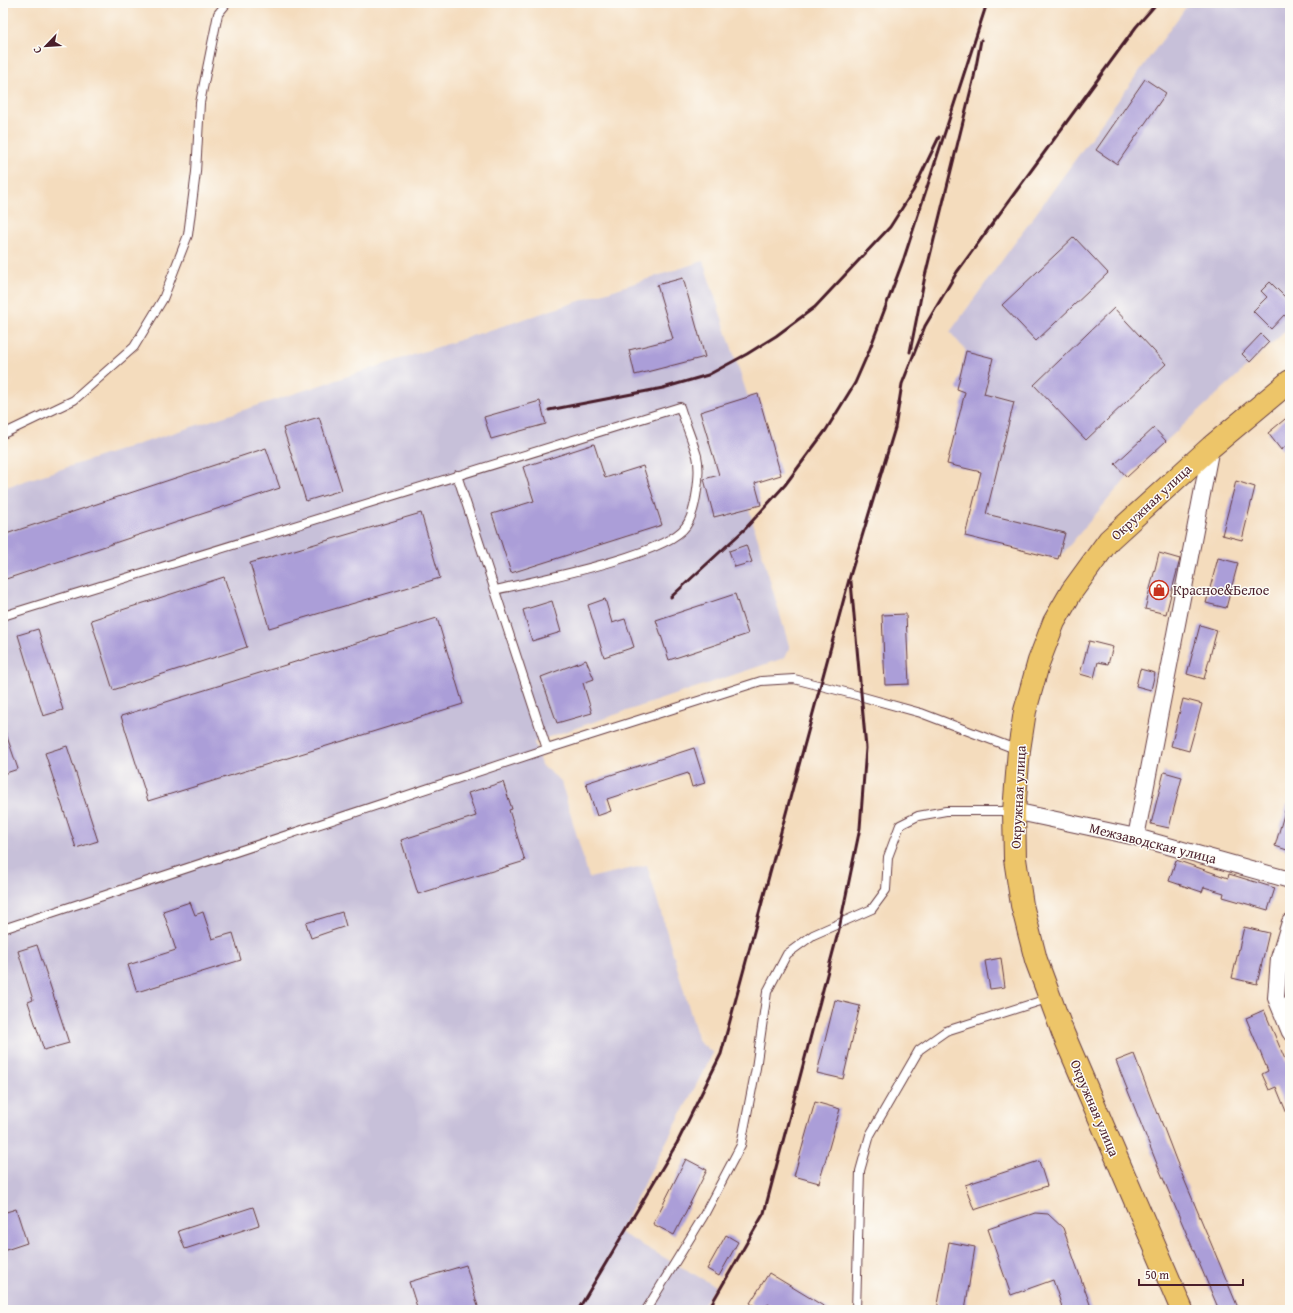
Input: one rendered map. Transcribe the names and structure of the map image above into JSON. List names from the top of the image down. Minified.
{"streets":{"highway":["Окружная улица"],"street":["Межзаводская улица"]},"crossings":[["Окружная улица","Межзаводская улица"]],"places":{"shop":["Красное&Белое"]},"scale_bar":"50 m","north":"bottom left"}
